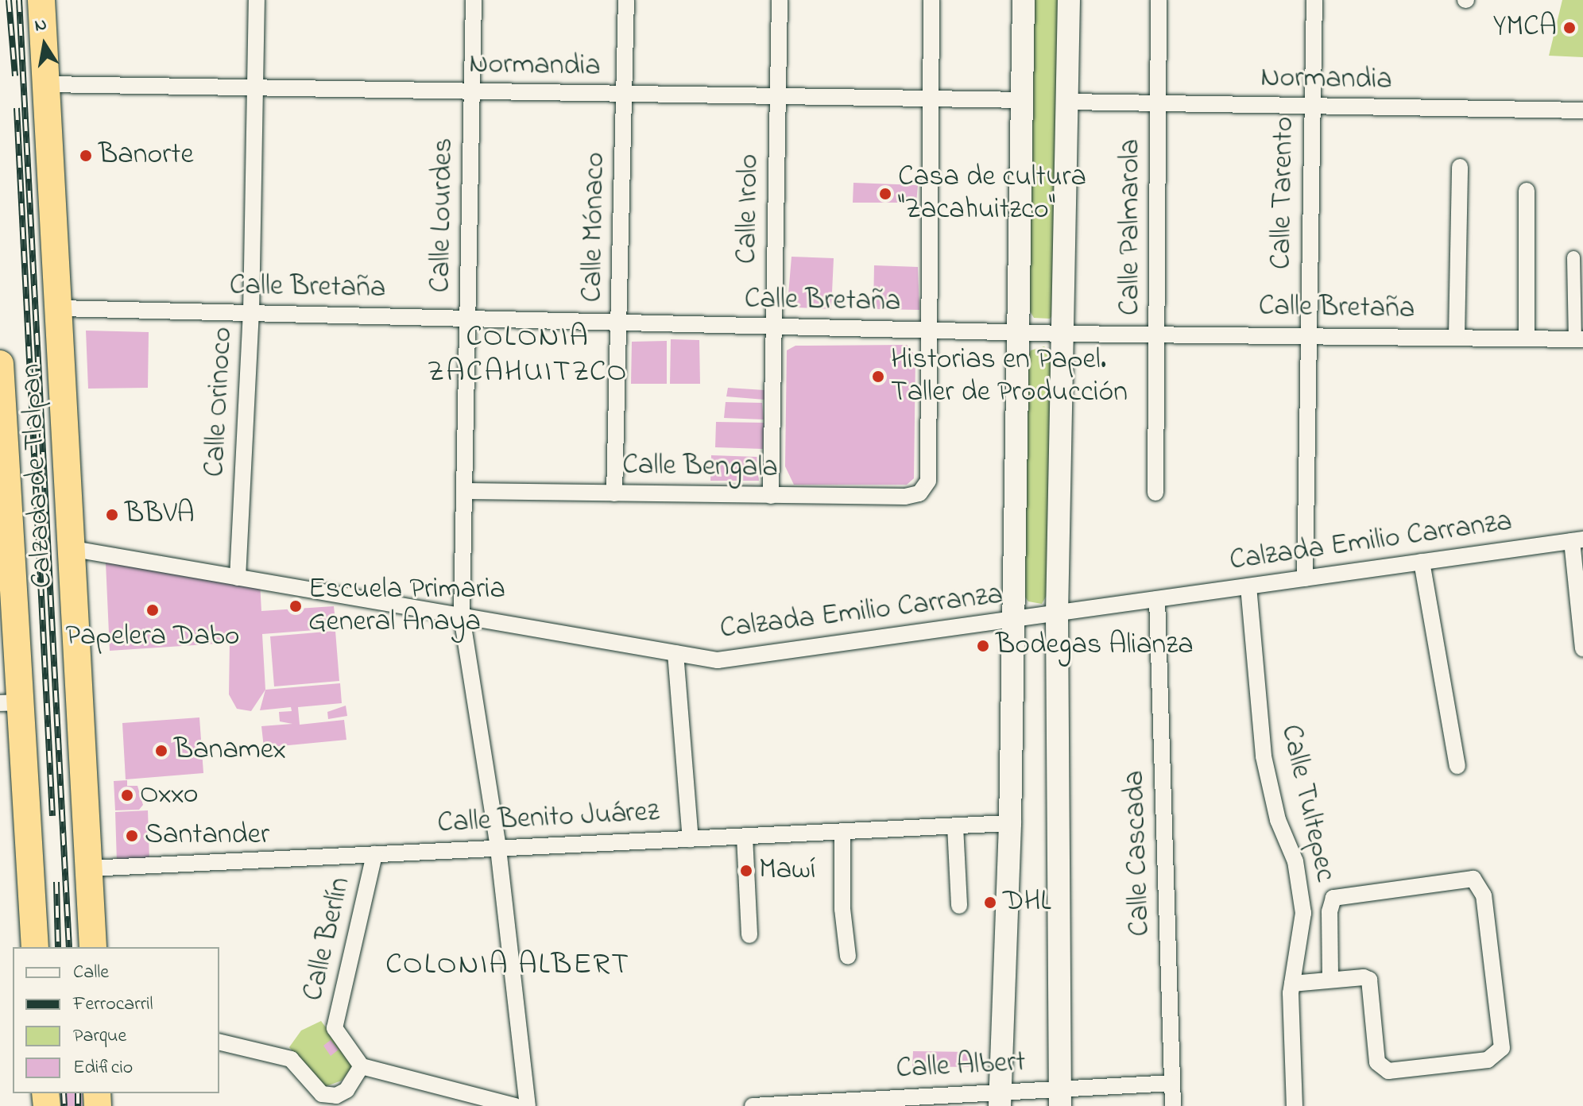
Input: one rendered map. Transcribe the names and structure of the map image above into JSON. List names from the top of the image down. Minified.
{"streets":{"highway":["Calzada de Tlalpan"],"street":["Normandia","Calle Tarento","Calle Irolo","Calle Lourdes","Calle Mónaco","Calle Palmarola","Calle Bretaña","Calle Orinoco","Calle Bengala","Calzada Emilio Carranza","Calle Tultepec","Calle Benito Juárez","Calle Cascada","Calle Berlín","Calle Albert"]},"crossings":[["Normandia","Calle Tarento"],["Normandia","Calle Irolo"],["Normandia","Calle Lourdes"],["Normandia","Calle Mónaco"],["Normandia","Calle Palmarola"],["Normandia","Calle Orinoco"],["Normandia","Calzada de Tlalpan"],["Calle Tarento","Calle Bretaña"],["Calle Tarento","Calzada Emilio Carranza"],["Calle Irolo","Calle Bretaña"],["Calle Irolo","Calle Bengala"],["Calle Lourdes","Calle Bretaña"],["Calle Lourdes","Calle Bengala"],["Calle Lourdes","Calzada Emilio Carranza"],["Calle Lourdes","Calle Benito Juárez"],["Calle Mónaco","Calle Bretaña"],["Calle Mónaco","Calle Bengala"],["Calle Palmarola","Calle Bretaña"],["Calle Bretaña","Calle Orinoco"],["Calle Bretaña","Calle Bengala"],["Calle Bretaña","Calzada de Tlalpan"],["Calle Orinoco","Calzada Emilio Carranza"],["Calzada de Tlalpan","Calzada Emilio Carranza"],["Calzada de Tlalpan","Calle Benito Juárez"],["Calzada Emilio Carranza","Calle Tultepec"],["Calzada Emilio Carranza","Calle Cascada"],["Calle Benito Juárez","Calle Berlín"],["Calle Cascada","Calle Albert"]],"districts":["COLONIA ZACAHUITZCO","COLONIA ALBERT"],"places":["YMCA","Banorte","Casa de cultura \"Zacahuitzco\"","Historias en Papel. Taller de Producción","BBVA","Escuela Primaria General Anaya","Papelera Dabo","Bodegas Alianza","Banamex","Oxxo","Santander","Mawí","DHL"],"legend":["Calle","Ferrocarril","Parque","Edificio"],"north":"top"}
